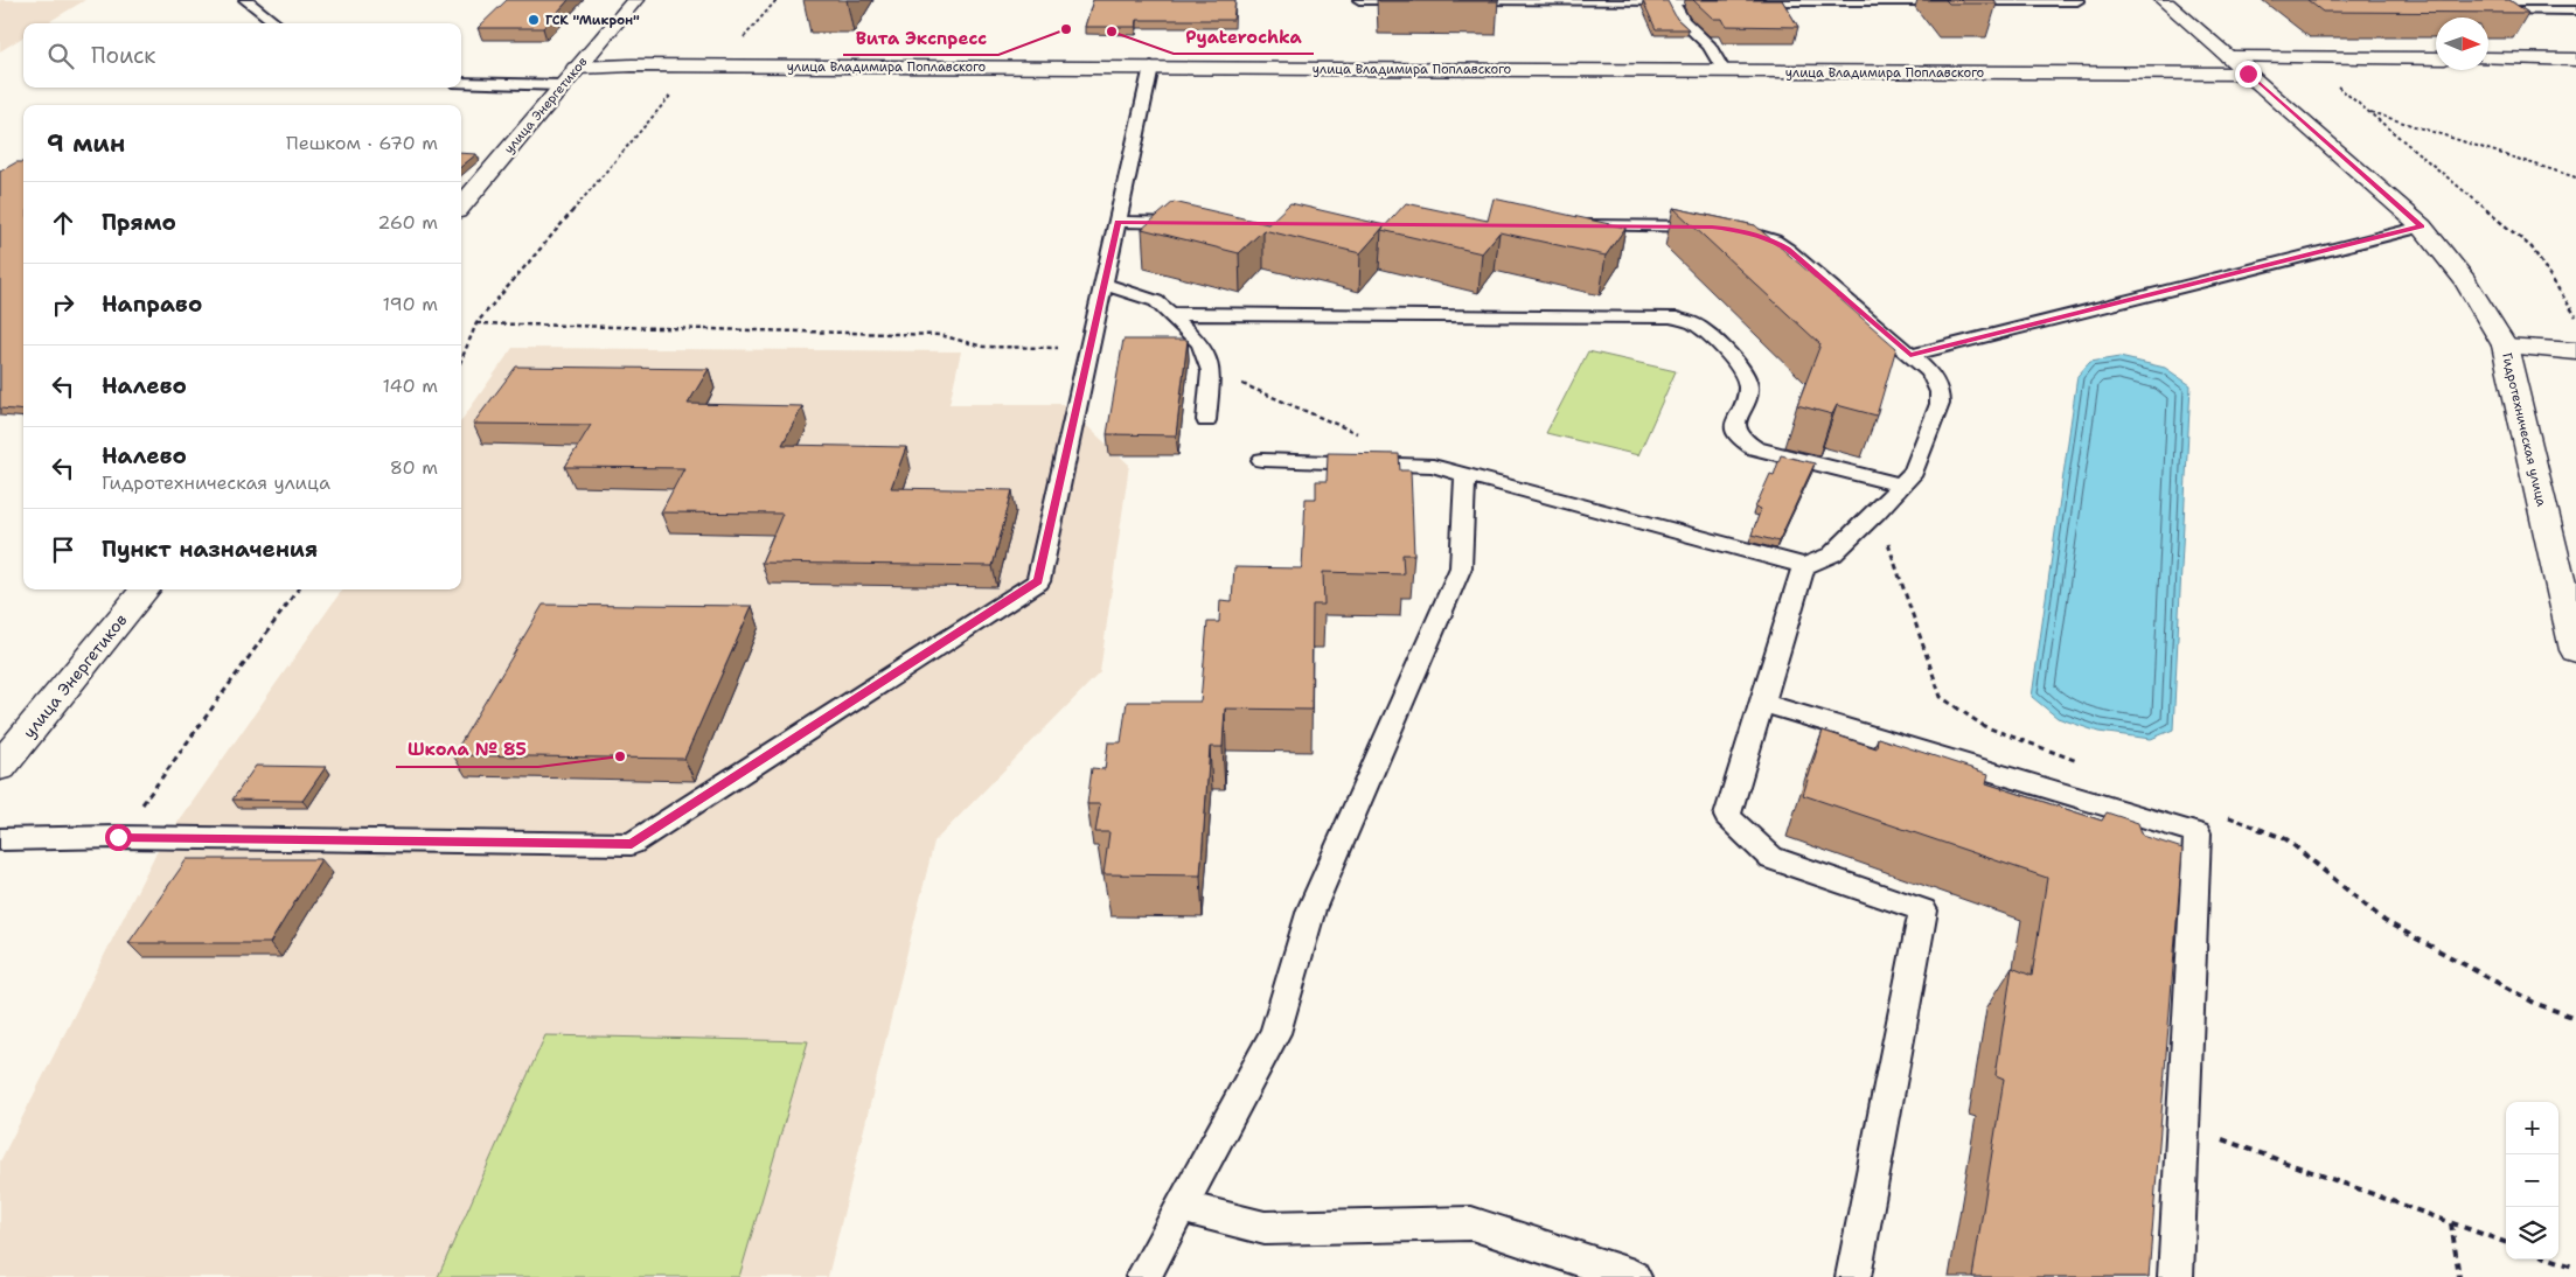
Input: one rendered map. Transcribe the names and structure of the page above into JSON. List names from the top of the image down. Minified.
{"streets":{"street":["улица Владимира Поплавского","улица Энергетиков","Гидротехническая улица"]},"crossings":[["улица Владимира Поплавского","улица Энергетиков"],["улица Владимира Поплавского","Гидротехническая улица"]],"places":["ГСК \"Микрон\"","Вита Экспресс","Pyaterochka","Школа № 85"],"north":"right","page":{"search":"Поиск","heading":["9 мин","Пешком · 670 m"],"list":[["Прямо","260 m"],["Направо","190 m"],["Налево","140 m"],["Налево","Гидротехническая улица","80 m"],"Пункт назначения"],"map_buttons":["+","−"]}}
